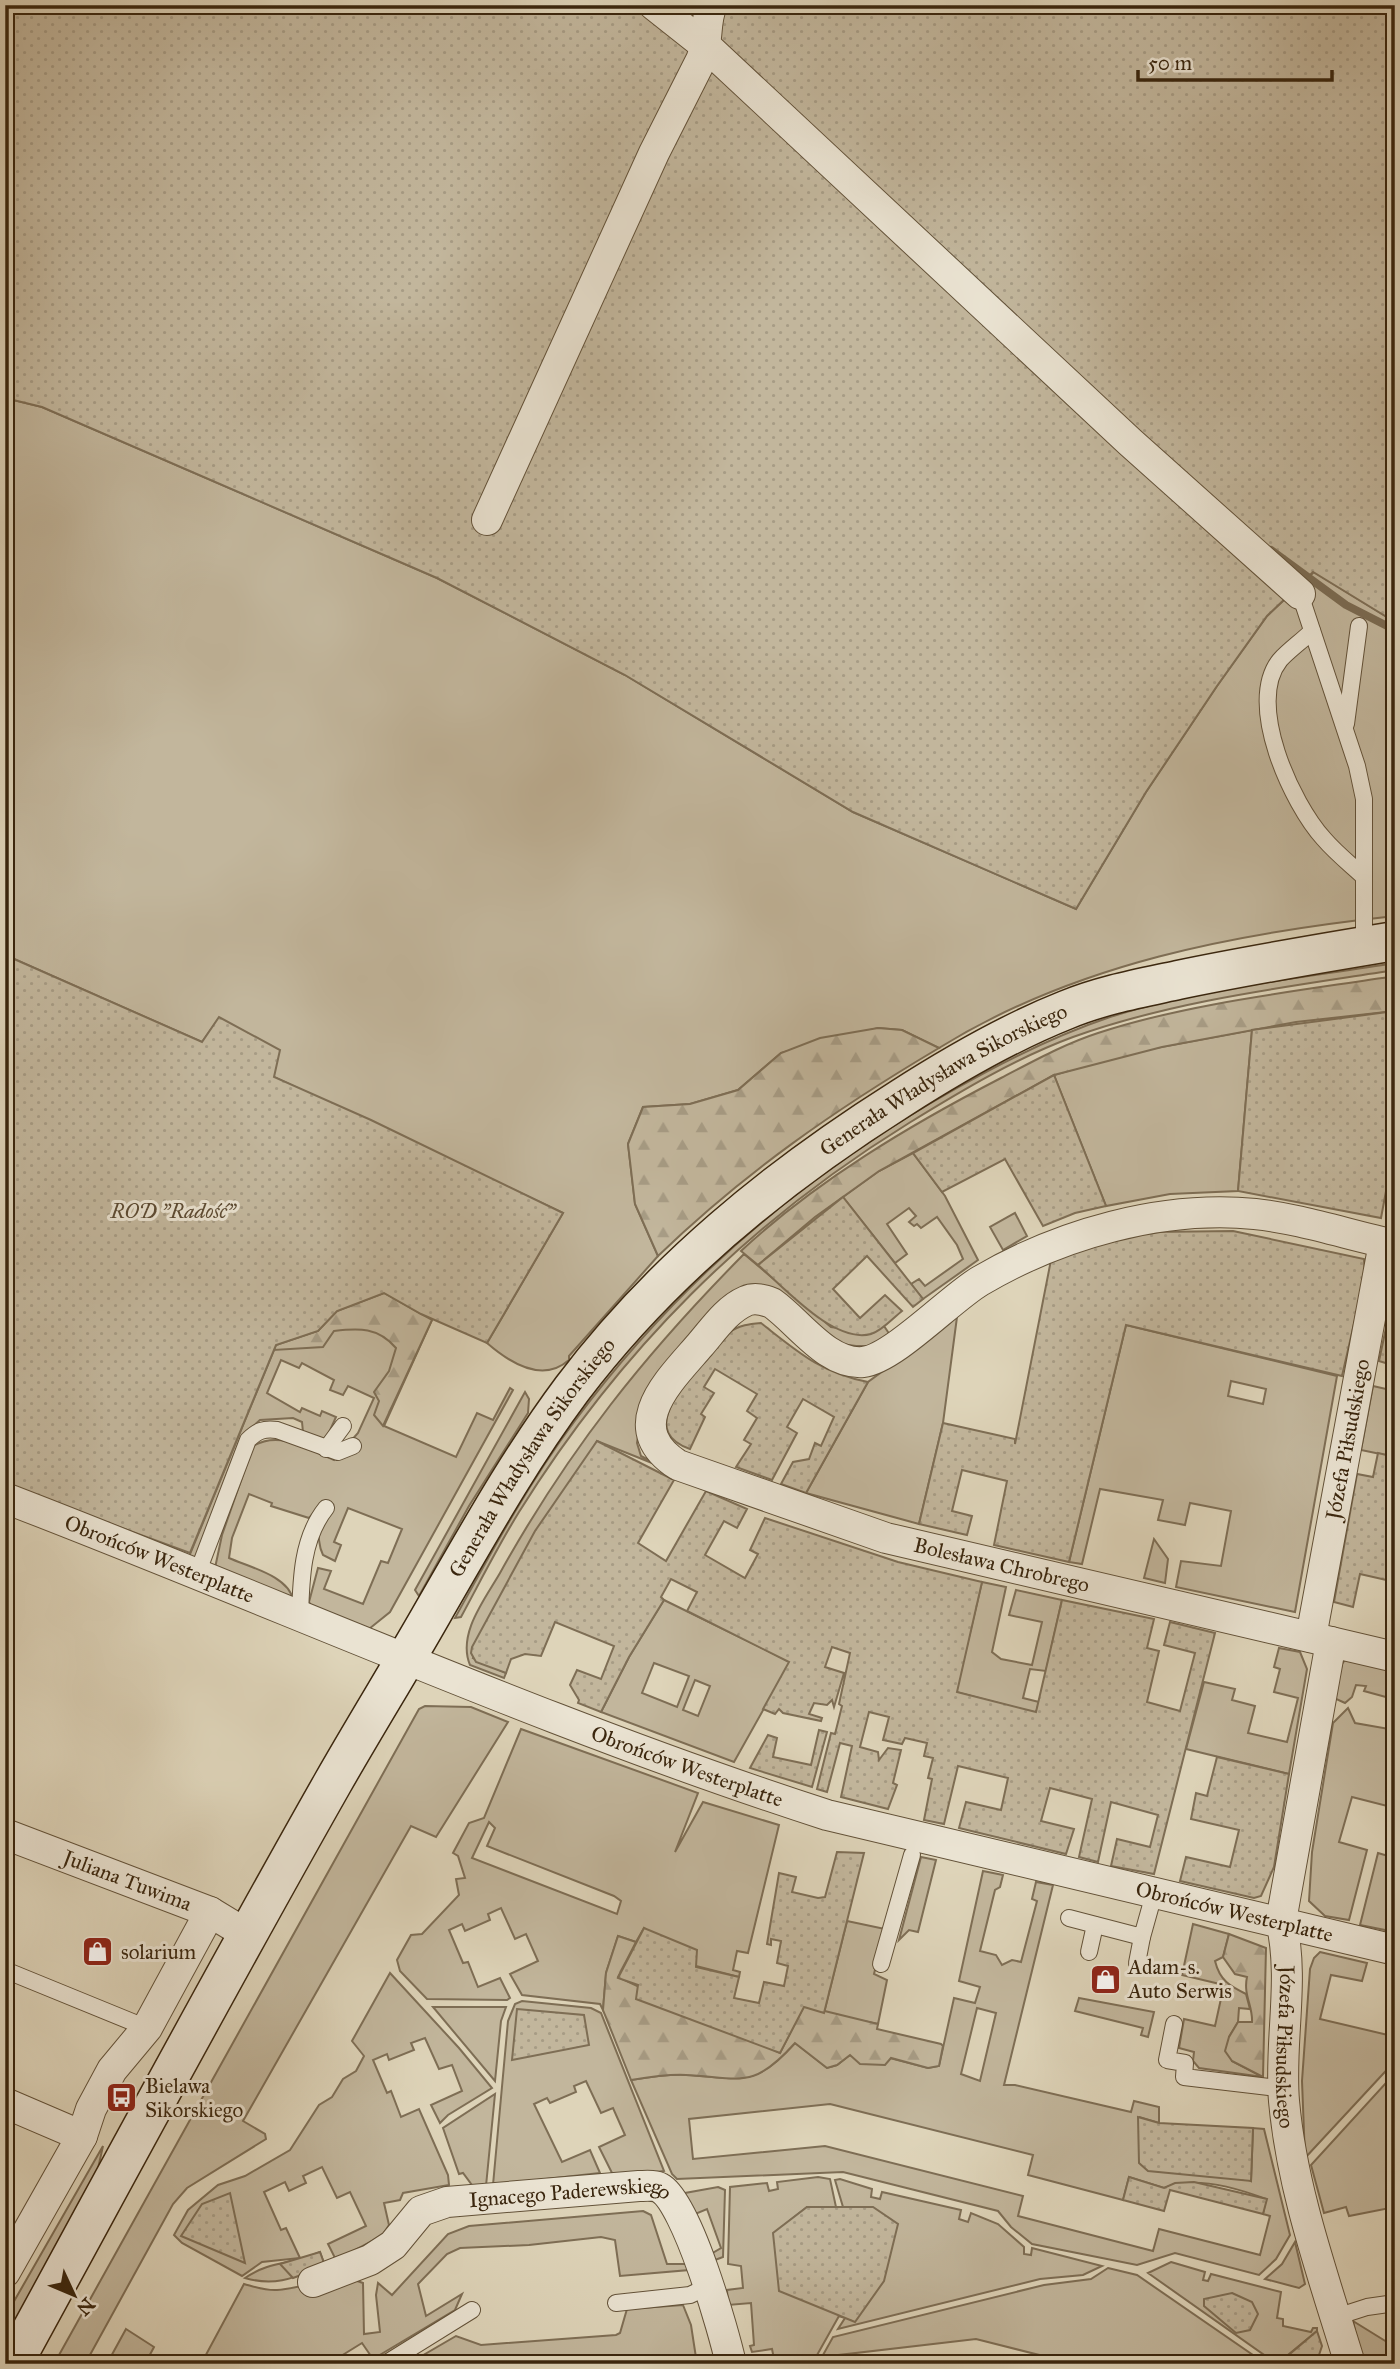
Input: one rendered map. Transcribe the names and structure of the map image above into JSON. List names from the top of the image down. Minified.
{"streets":{"main road":["Generała Władysława Sikorskiego"],"street":["Józefa Piłsudskiego","Obrońców Westerplatte","Bolesława Chrobrego","Juliana Tuwima","Ignacego Paderewskiego"]},"crossings":[["Generała Władysława Sikorskiego","Obrońców Westerplatte"],["Generała Władysława Sikorskiego","Juliana Tuwima"],["Józefa Piłsudskiego","Obrońców Westerplatte"],["Józefa Piłsudskiego","Bolesława Chrobrego"]],"parks":["ROD \"Radość\""],"places":{"shop":["solarium","Adam-s. Auto Serwis"],"bus stop":["Bielawa Sikorskiego"]},"scale_bar":"50 m","north":"bottom right"}
